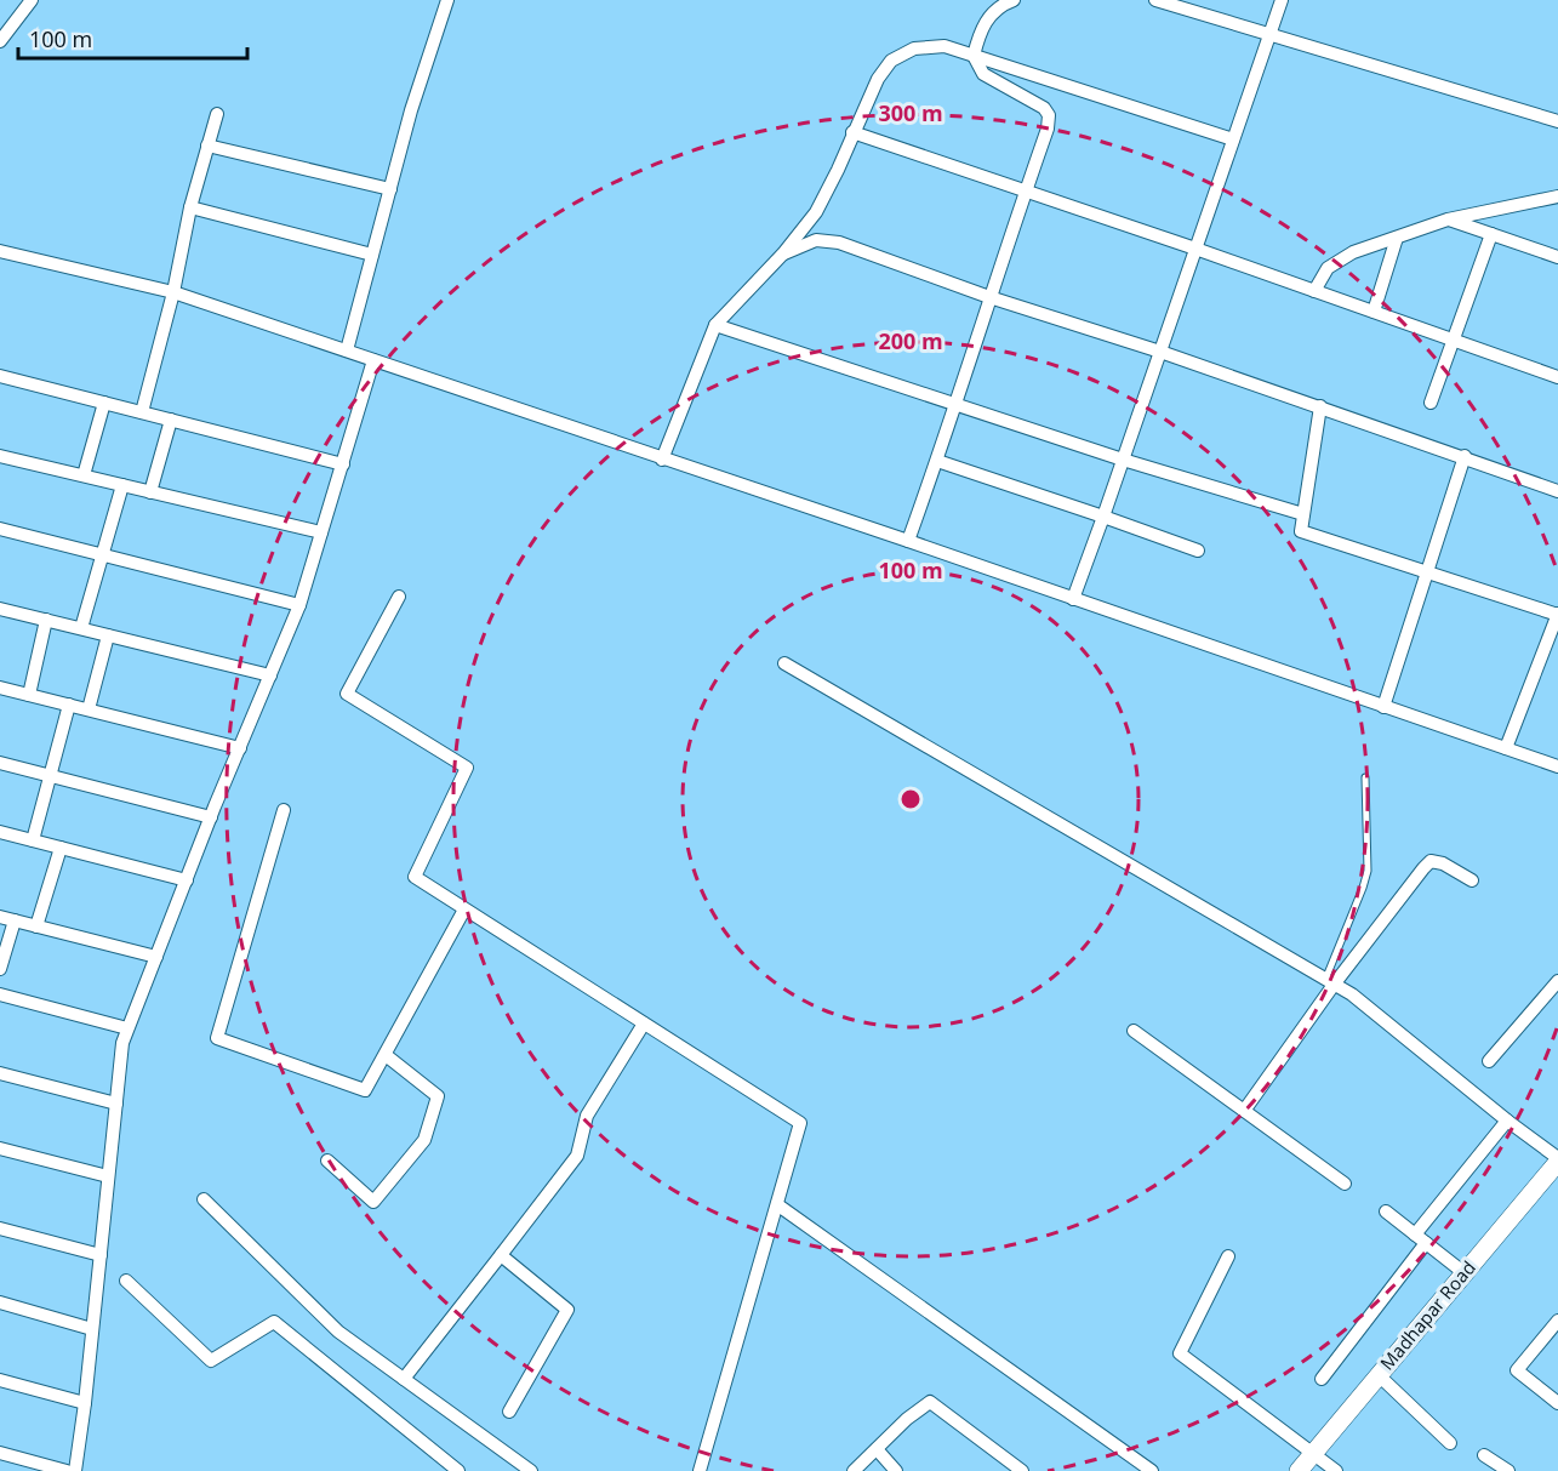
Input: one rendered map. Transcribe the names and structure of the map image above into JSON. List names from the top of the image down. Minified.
{"streets":{"main road":["Madhapar Road"]},"scale_bar":"100 m","rings":["300 m","200 m","100 m"]}
